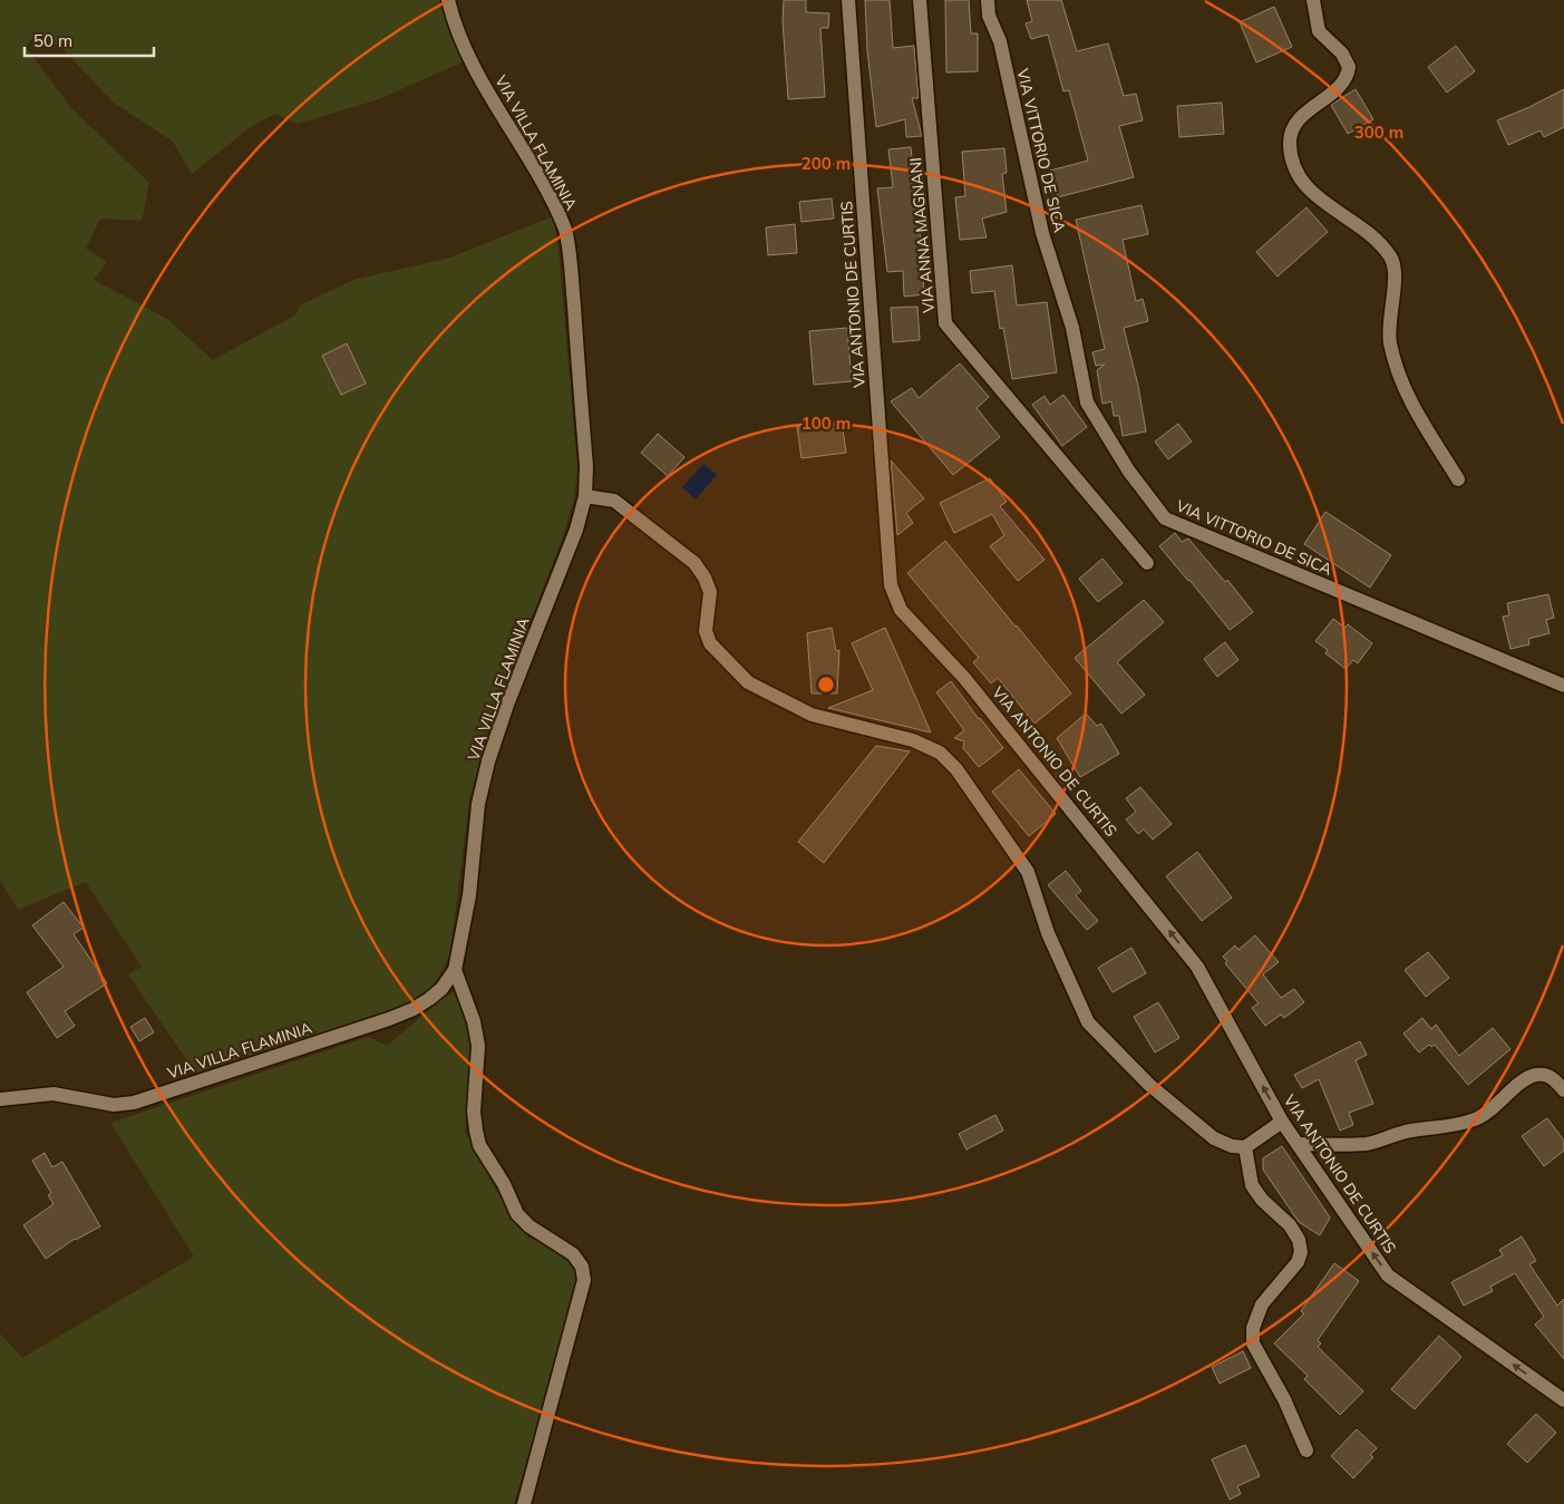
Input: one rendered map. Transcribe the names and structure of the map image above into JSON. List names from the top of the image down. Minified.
{"streets":{"street":["VIA VILLA FLAMINIA","VIA VITTORIO DE SICA","VIA ANNA MAGNANI","VIA ANTONIO DE CURTIS"]},"one_way":["VIA ANTONIO DE CURTIS"],"scale_bar":"50 m","rings":["300 m","200 m","100 m"]}
